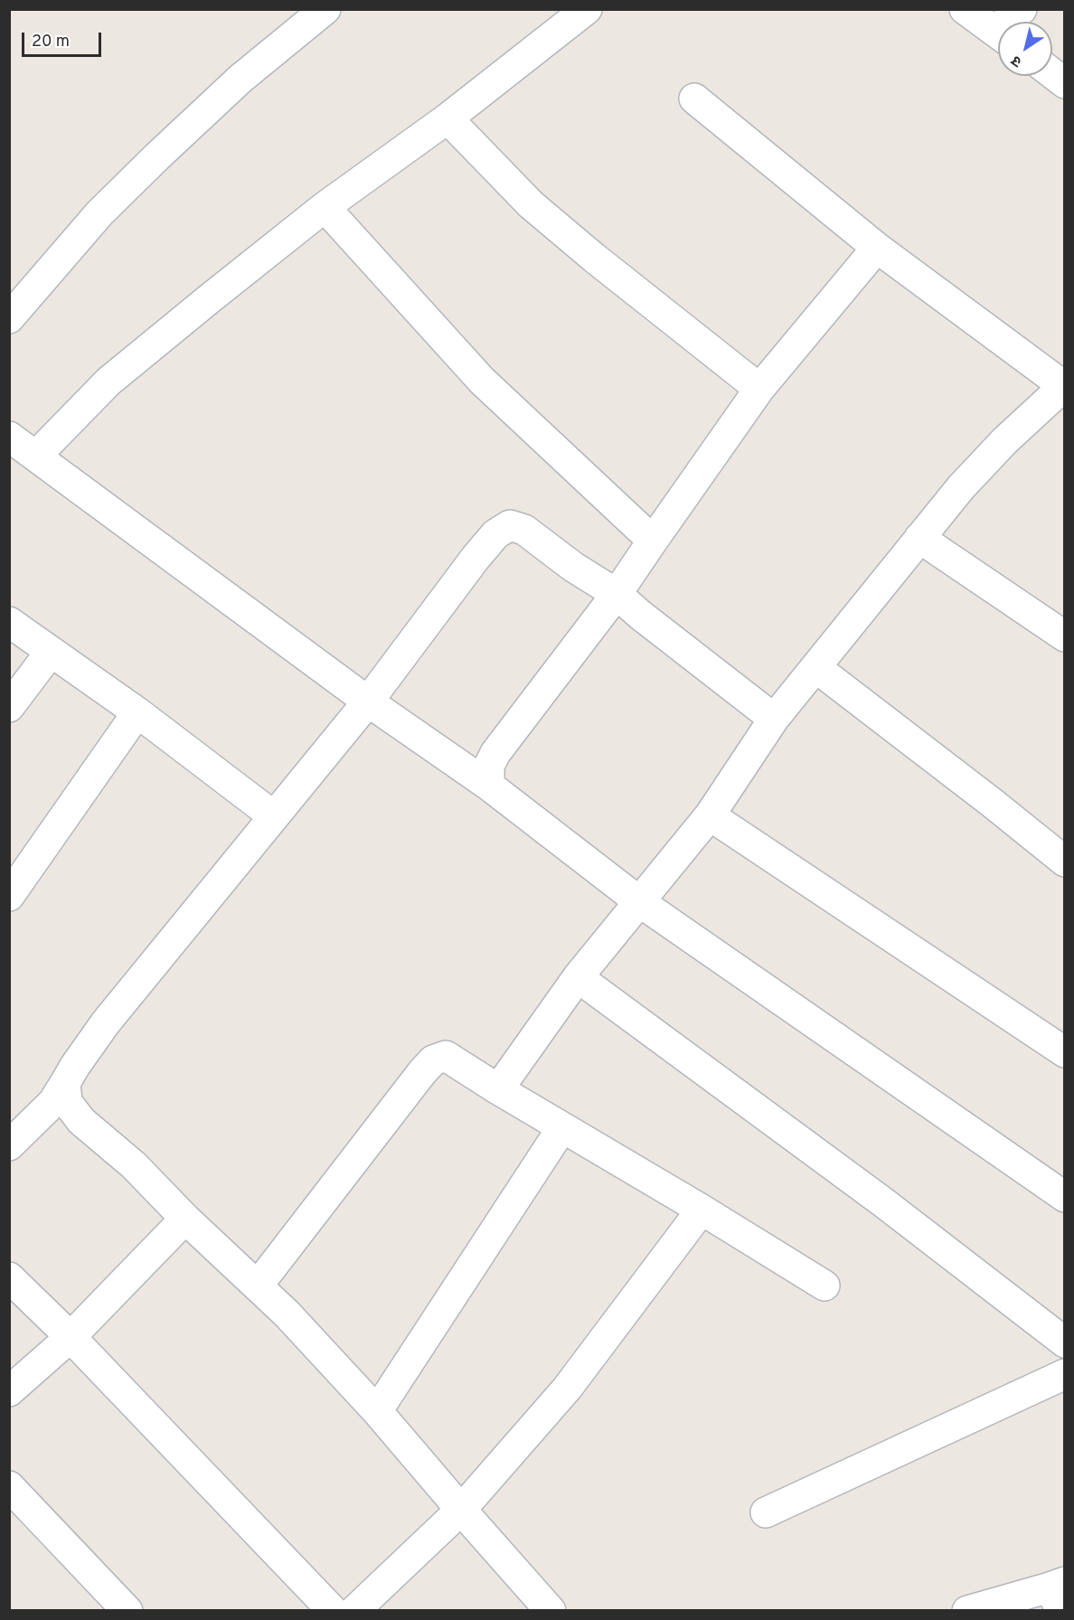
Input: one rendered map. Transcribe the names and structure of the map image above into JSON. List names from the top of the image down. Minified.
{"scale_bar":"20 m","north":"bottom left"}
